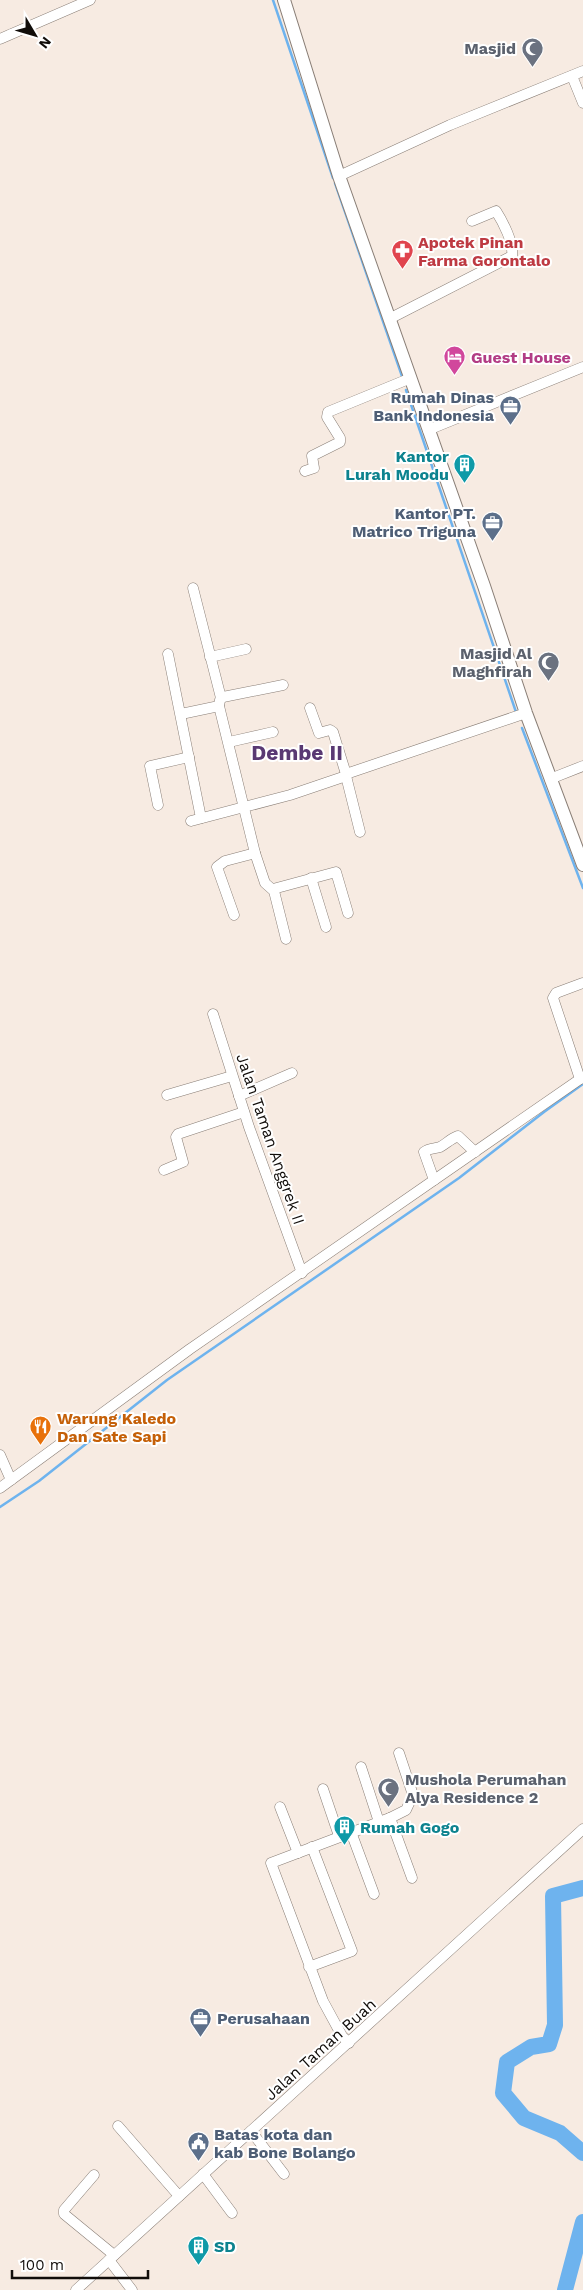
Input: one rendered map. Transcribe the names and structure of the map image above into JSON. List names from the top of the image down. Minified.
{"streets":{"street":["Jalan Taman Anggrek II","Jalan Taman Buah"]},"districts":["Dembe II"],"places":{"mosque":["Masjid","Masjid Al Maghfirah","Mushola Perumahan Alya Residence 2"],"pharmacy":["Apotek Pinan Farma Gorontalo"],"hotel":["Guest House"],"office":["Rumah Dinas Bank Indonesia","Kantor PT. Matrico Triguna","Perusahaan"],"building":["Kantor Lurah Moodu","Rumah Gogo","SD"],"restaurant":["Warung Kaledo Dan Sate Sapi"],"public building":["Batas kota dan kab Bone Bolango"]},"scale_bar":"100 m","north":"bottom right"}
